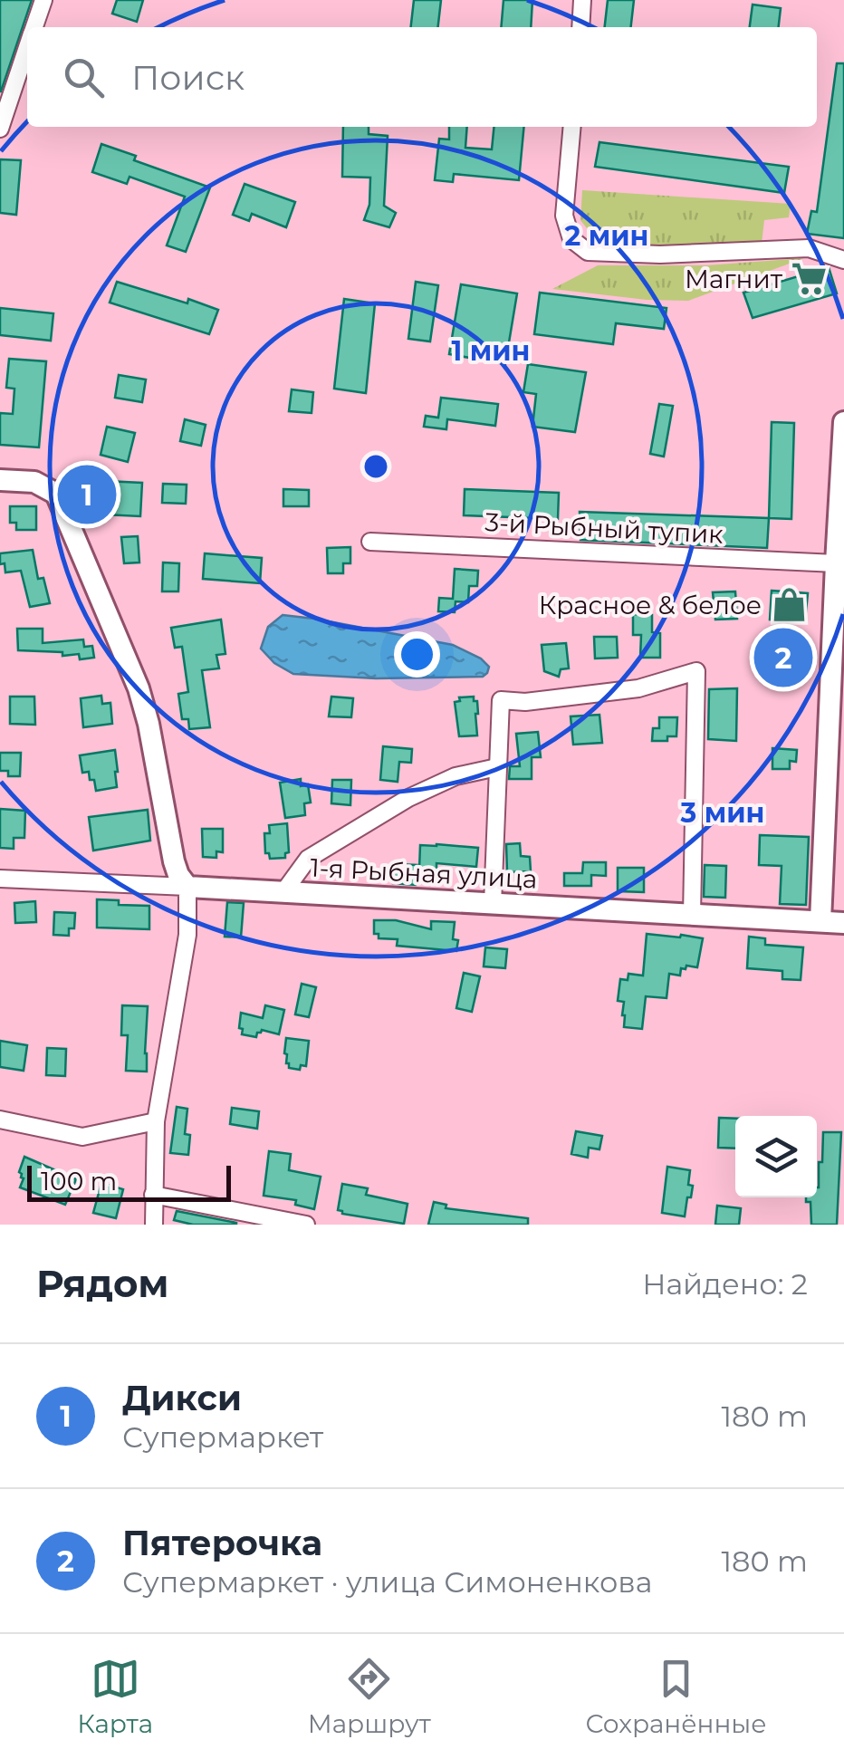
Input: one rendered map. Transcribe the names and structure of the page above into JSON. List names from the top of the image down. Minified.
{"streets":{"street":["3-й Рыбный тупик","1-я Рыбная улица"]},"places":{"supermarket":["Магнит"],"shop":["Красное & белое"]},"scale_bar":"100 m","page":{"search":"Поиск","pins":["1","2"],"scale":"100 m","heading":["Рядом","Найдено: 2"],"list":[{"mark":"1","name":"Дикси","note":"Супермаркет","value":"180 m"},{"mark":"2","name":"Пятерочка","note":"Супермаркет · улица Симоненкова","value":"180 m"}],"nav":["Карта","Маршрут","Сохранённые"]},"rings":["2 мин","1 мин","3 мин"]}
